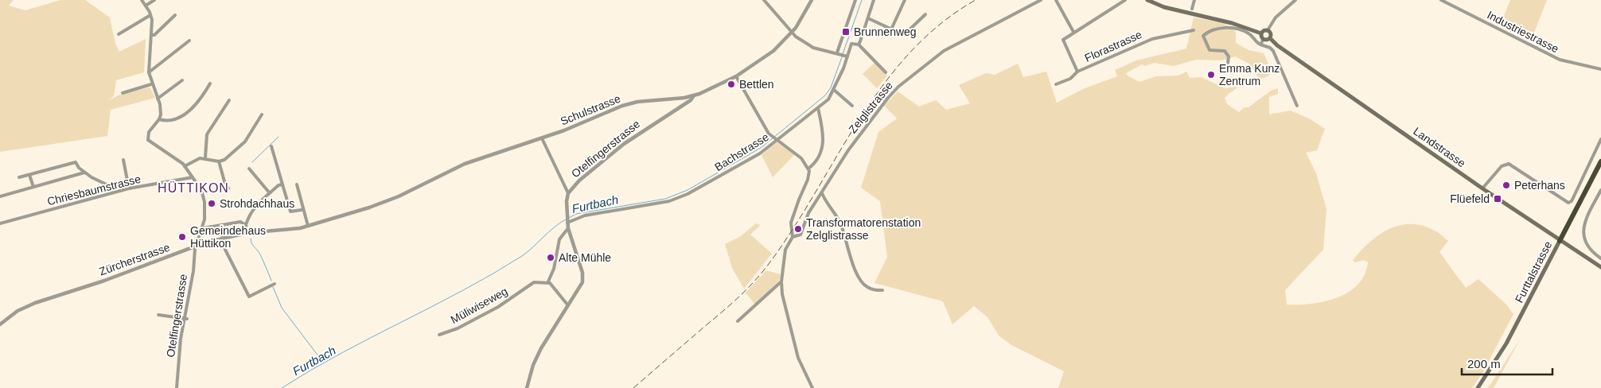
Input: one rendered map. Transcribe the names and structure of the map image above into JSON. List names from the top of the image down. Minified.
{"streets":{"highway":["Furttalstrasse"],"main road":["Landstrasse"],"street":["Industriestrasse","Florastrasse","Zelglistrasse","Schulstrasse","Otelfingerstrasse","Bachstrasse","Chriesbaumstrasse","Zürcherstrasse","Müliwiseweg"]},"crossings":[["Schulstrasse","Otelfingerstrasse"],["Schulstrasse","Zürcherstrasse"],["Landstrasse","Furttalstrasse"],["Otelfingerstrasse","Bachstrasse"],["Otelfingerstrasse","Chriesbaumstrasse"],["Otelfingerstrasse","Zürcherstrasse"]],"districts":["HÜTTIKON"],"water":["Furtbach"],"places":{"transit":["Brunnenweg","Flüefeld"],"other":["Emma Kunz Zentrum","Bettlen","Peterhans","Strohdachhaus","Transformatorenstation Zelglistrasse","Gemeindehaus Hüttikon","Alte Mühle"]},"scale_bar":"200 m"}
